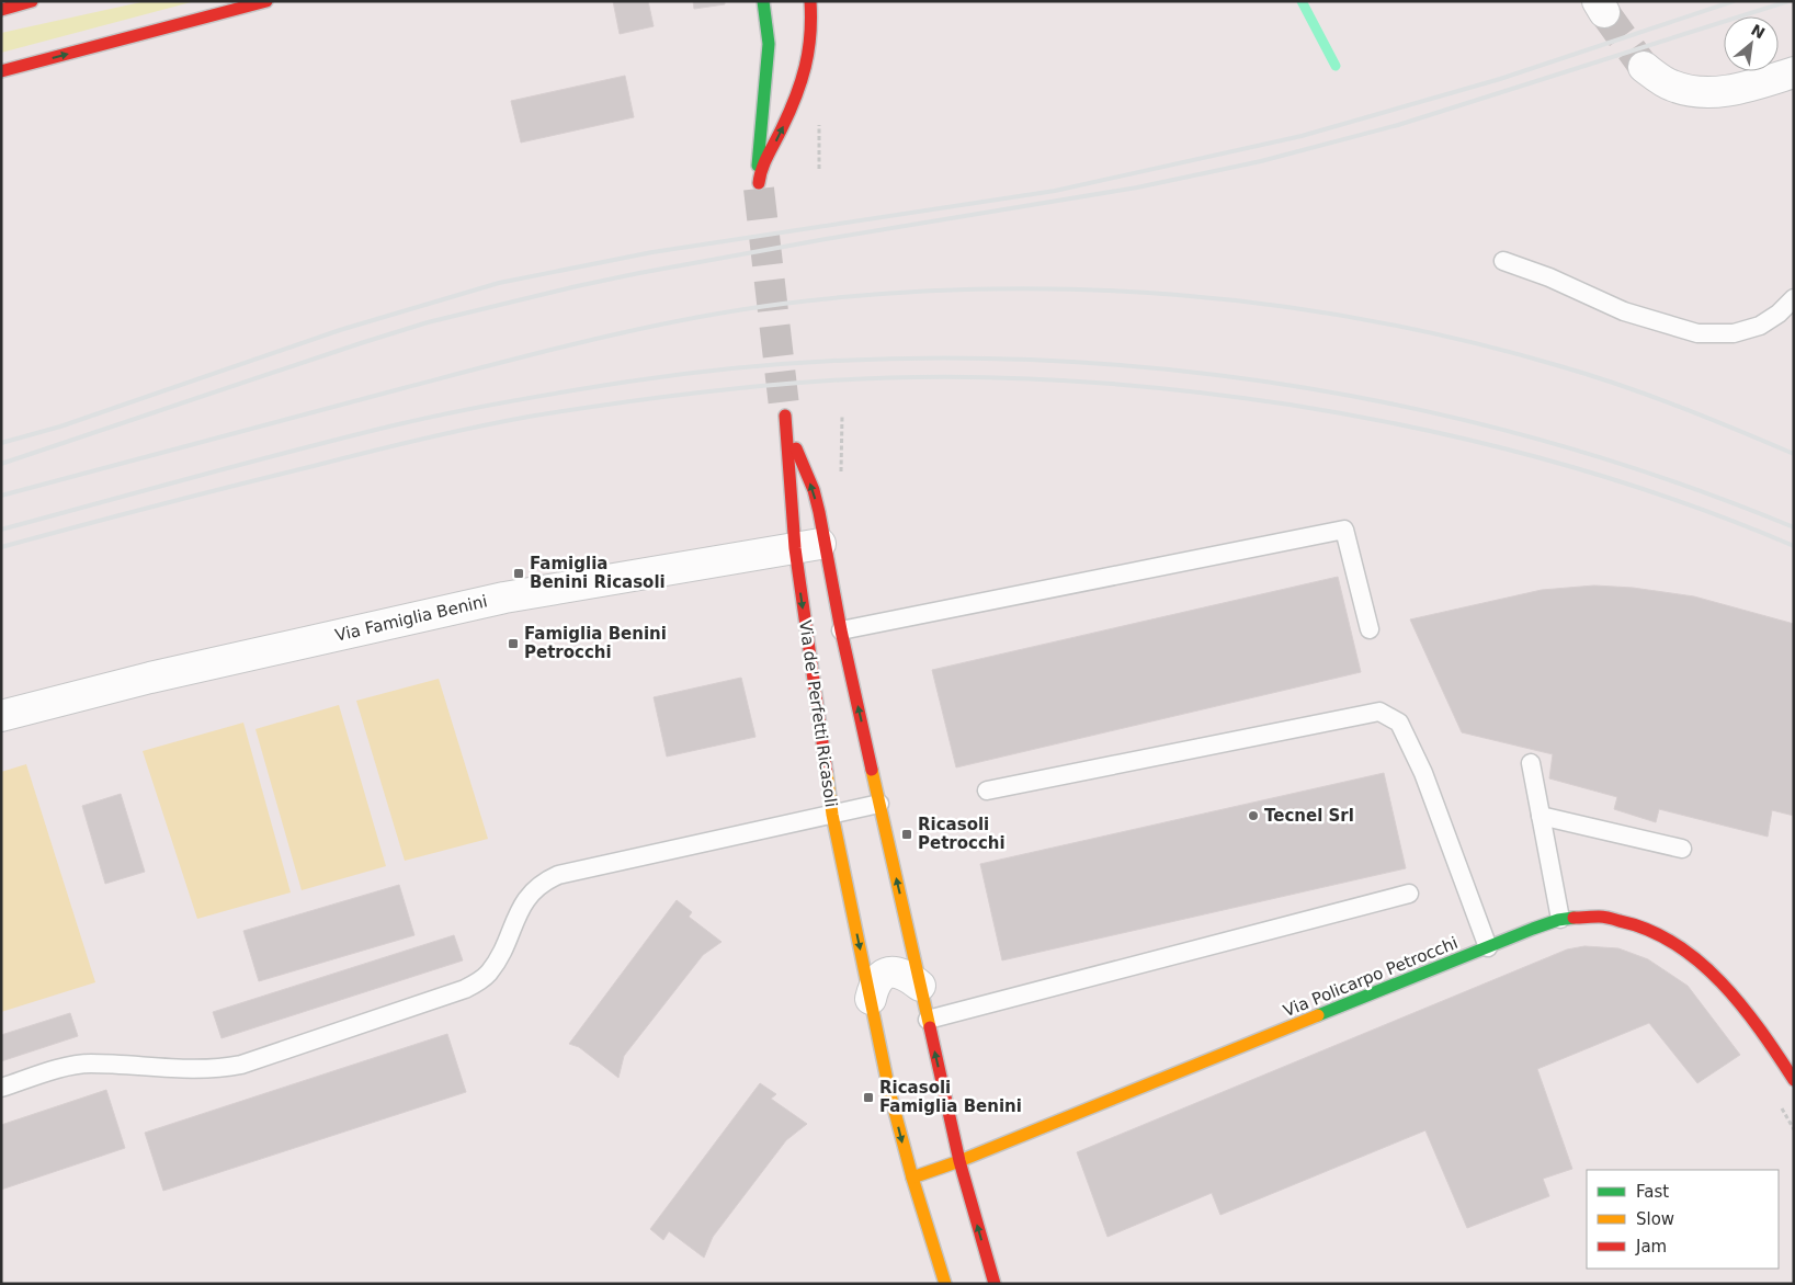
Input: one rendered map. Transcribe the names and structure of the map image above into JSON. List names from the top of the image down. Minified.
{"streets":{"main road":["Via de' Perfetti Ricasoli","Via Policarpo Petrocchi"],"street":["Via Famiglia Benini"]},"crossings":[["Via Famiglia Benini","Via de' Perfetti Ricasoli"],["Via de' Perfetti Ricasoli","Via Policarpo Petrocchi"]],"places":{"transit":["Famiglia Benini Ricasoli","Famiglia Benini Petrocchi","Ricasoli Petrocchi","Ricasoli Famiglia Benini"],"other":["Tecnel Srl"]},"legend":["Fast","Slow","Jam"],"north":"top right"}
